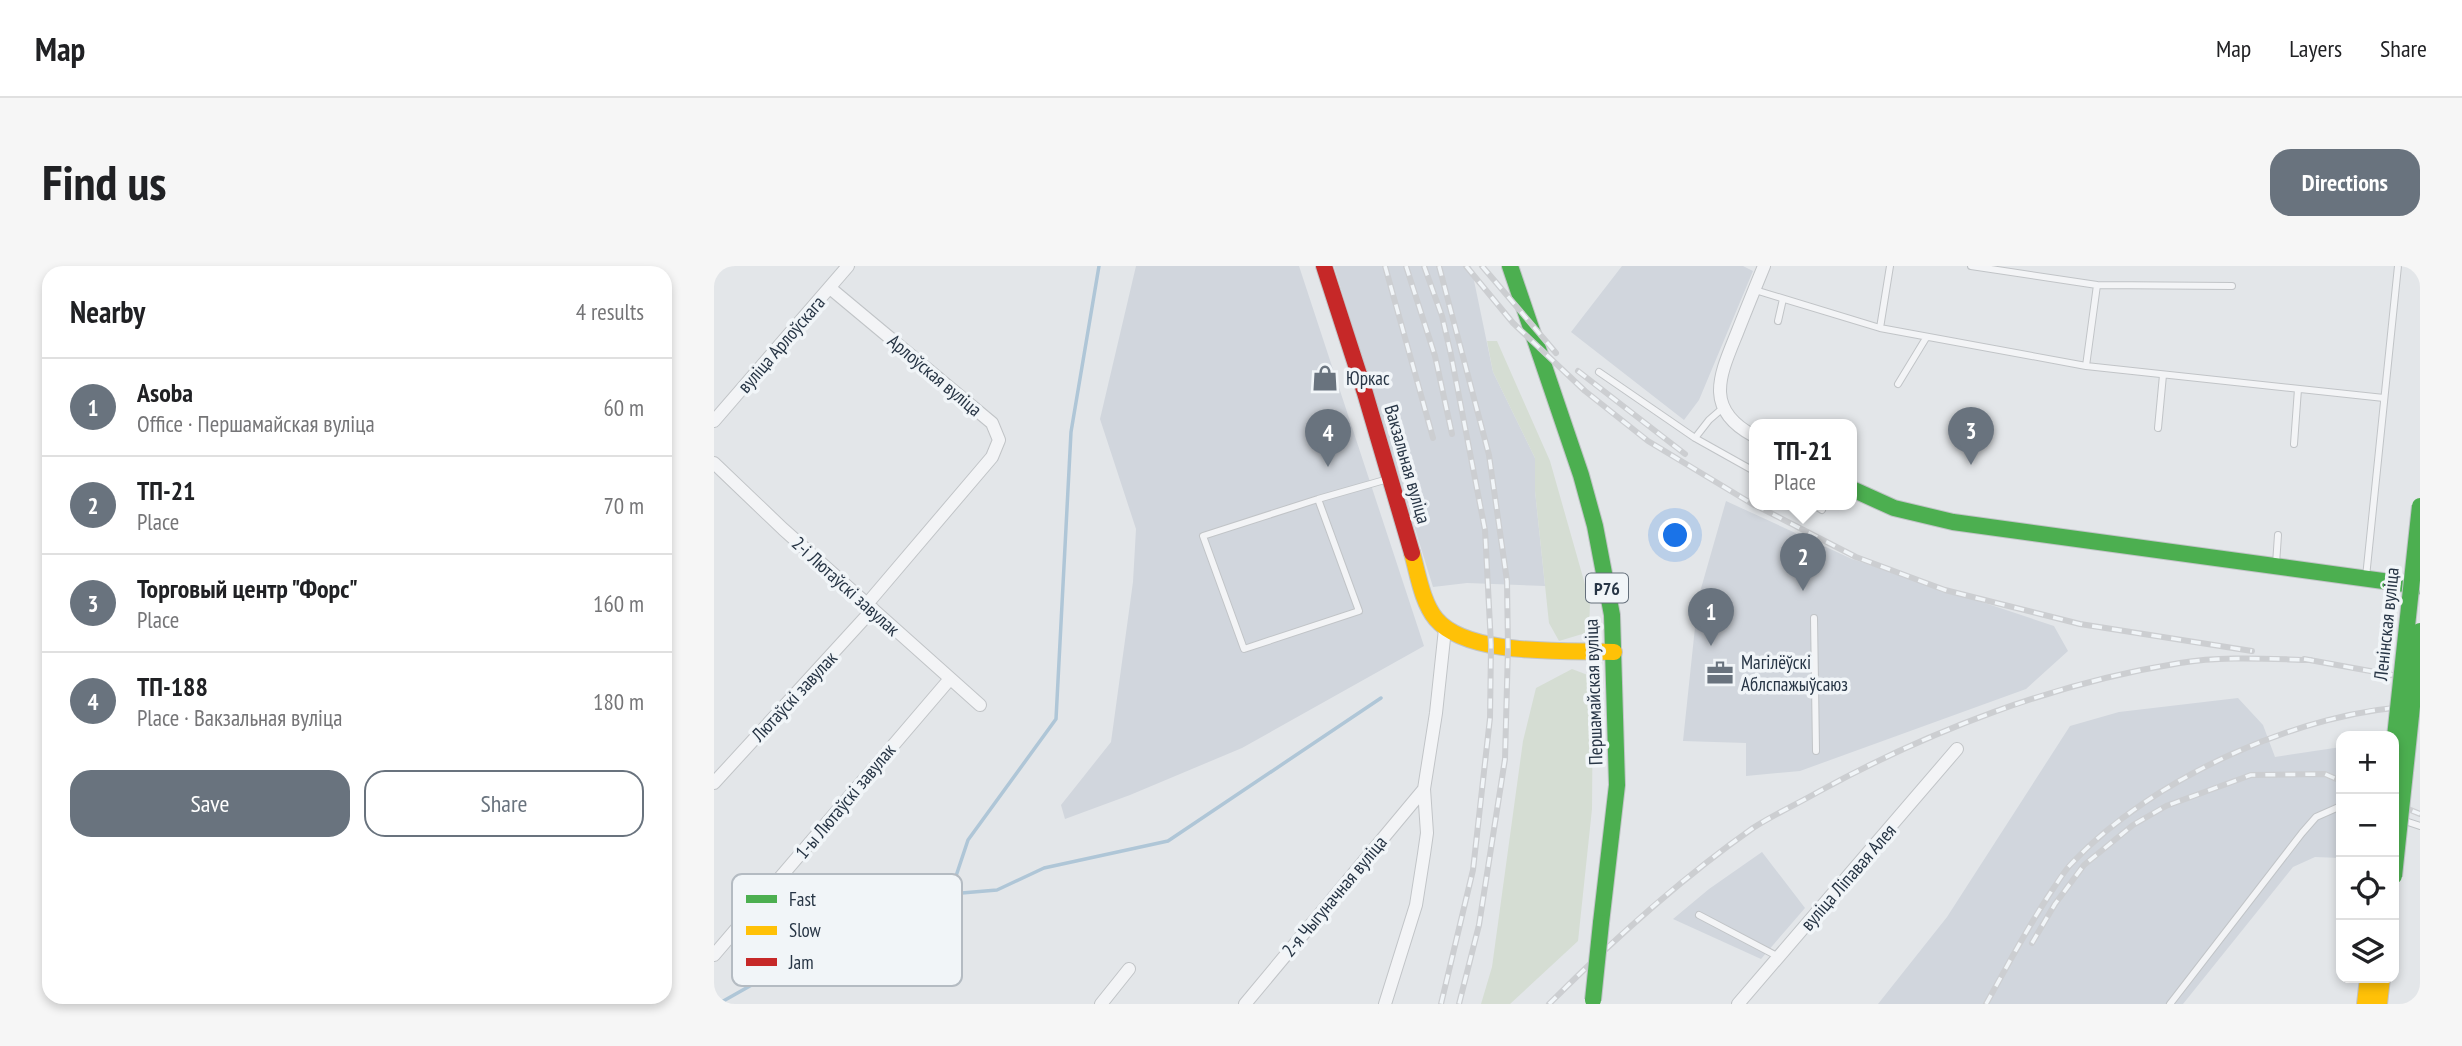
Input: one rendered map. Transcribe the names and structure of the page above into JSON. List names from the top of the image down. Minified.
{"streets":{"main road":["Вакзальная вуліца","Р76","Ленінская вуліца","Першамайская вуліца"],"street":["вуліца Арлоўскага","Арлоўская вуліца","2-і Лютаўскі завулак","Лютаўскі завулак","1-ы Лютаўскі завулак","вуліца Ліпавая Алея","2-я Чыгуначная вуліца"]},"crossings":[["вуліца Арлоўскага","Арлоўская вуліца"],["Арлоўская вуліца","2-і Лютаўскі завулак"],["Арлоўская вуліца","Лютаўскі завулак"],["2-і Лютаўскі завулак","Лютаўскі завулак"],["2-і Лютаўскі завулак","1-ы Лютаўскі завулак"]],"places":{"shop":["Юркас"],"office":["Магілёўскі Аблспажыўсаюз"]},"legend":["Fast","Slow","Jam"],"page":{"header":"Map","nav":["Map","Layers","Share"],"buttons":["Directions",["Save","Share"]],"title":"Find us","heading":["Nearby","4 results"],"list":[{"mark":"1","name":"Asoba","note":"Office · Першамайская вуліца","value":"60 m"},{"mark":"2","name":"ТП-21","note":"Place","value":"70 m"},{"mark":"3","name":"Торговый центр \"Форс\"","note":"Place","value":"160 m"},{"mark":"4","name":"ТП-188","note":"Place · Вакзальная вуліца","value":"180 m"}],"pins":["3","4","2","1"],"popup":["ТП-21","Place"],"map_buttons":["+","−"]}}
